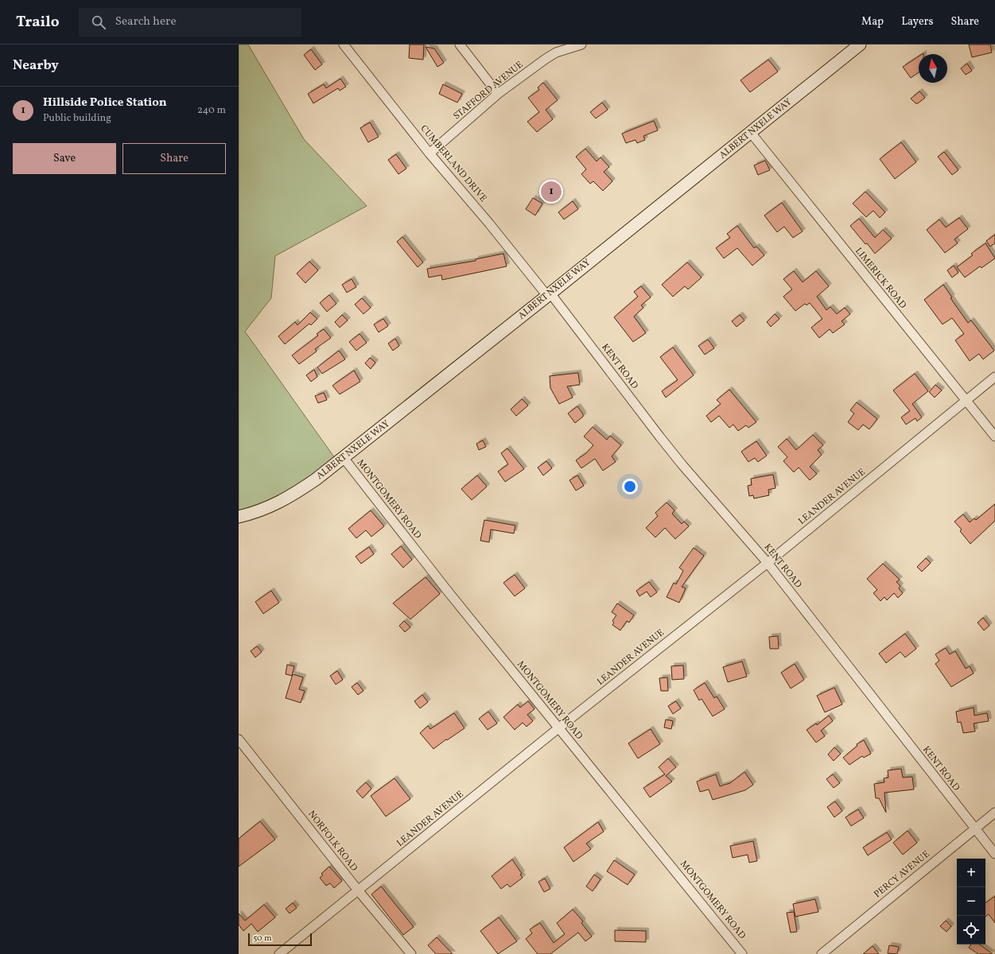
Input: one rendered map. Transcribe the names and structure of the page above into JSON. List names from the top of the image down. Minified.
{"streets":{"main road":["ALBERT NXELE WAY"],"street":["STAFFORD AVENUE","CUMBERLAND DRIVE","LIMERICK ROAD","KENT ROAD","LEANDER AVENUE","MONTGOMERY ROAD","NORFOLK ROAD","PERCY AVENUE"]},"crossings":[["STAFFORD AVENUE","CUMBERLAND DRIVE"],["ALBERT NXELE WAY","CUMBERLAND DRIVE"],["ALBERT NXELE WAY","LIMERICK ROAD"],["ALBERT NXELE WAY","KENT ROAD"],["ALBERT NXELE WAY","MONTGOMERY ROAD"],["CUMBERLAND DRIVE","KENT ROAD"],["LIMERICK ROAD","LEANDER AVENUE"],["KENT ROAD","LEANDER AVENUE"],["KENT ROAD","PERCY AVENUE"],["LEANDER AVENUE","MONTGOMERY ROAD"],["LEANDER AVENUE","NORFOLK ROAD"]],"scale_bar":"50 m","north":"top","page":{"header":"Trailo","search":"Search here","nav":["Map","Layers","Share"],"heading":"Nearby","list":[{"mark":"1","name":"Hillside Police Station","note":"Public building","value":"240 m"}],"buttons":["Save","Share"],"pins":"1","map_buttons":["+","−"],"scale":"50 m"}}
